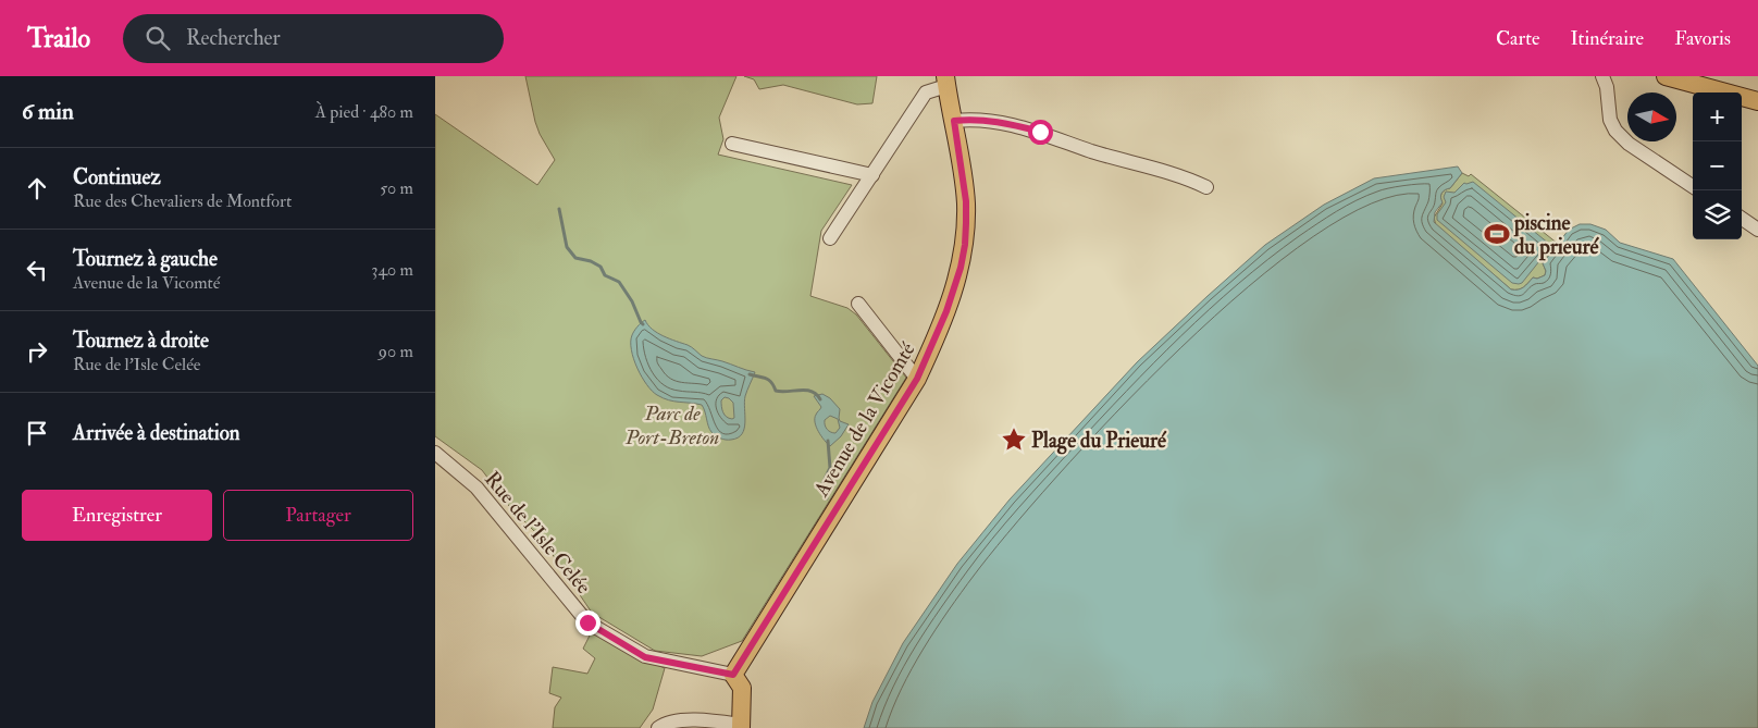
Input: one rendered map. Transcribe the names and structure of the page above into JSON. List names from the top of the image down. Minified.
{"streets":{"main road":["Avenue de la Vicomté"],"street":["Rue de l'Isle Celée"]},"crossings":[["Avenue de la Vicomté","Rue de l'Isle Celée"]],"parks":["Parc de Port-Breton"],"places":{"sports":["piscine du prieuré"],"place":["Plage du Prieuré"]},"north":"right","page":{"header":"Trailo","search":"Rechercher","nav":["Carte","Itinéraire","Favoris"],"heading":["6 min","À pied · 480 m"],"map_buttons":["+","−"],"list":[["Continuez","Rue des Chevaliers de Montfort","50 m"],["Tournez à gauche","Avenue de la Vicomté","340 m"],["Tournez à droite","Rue de l'Isle Celée","90 m"],"Arrivée à destination"],"buttons":["Enregistrer","Partager"]}}
